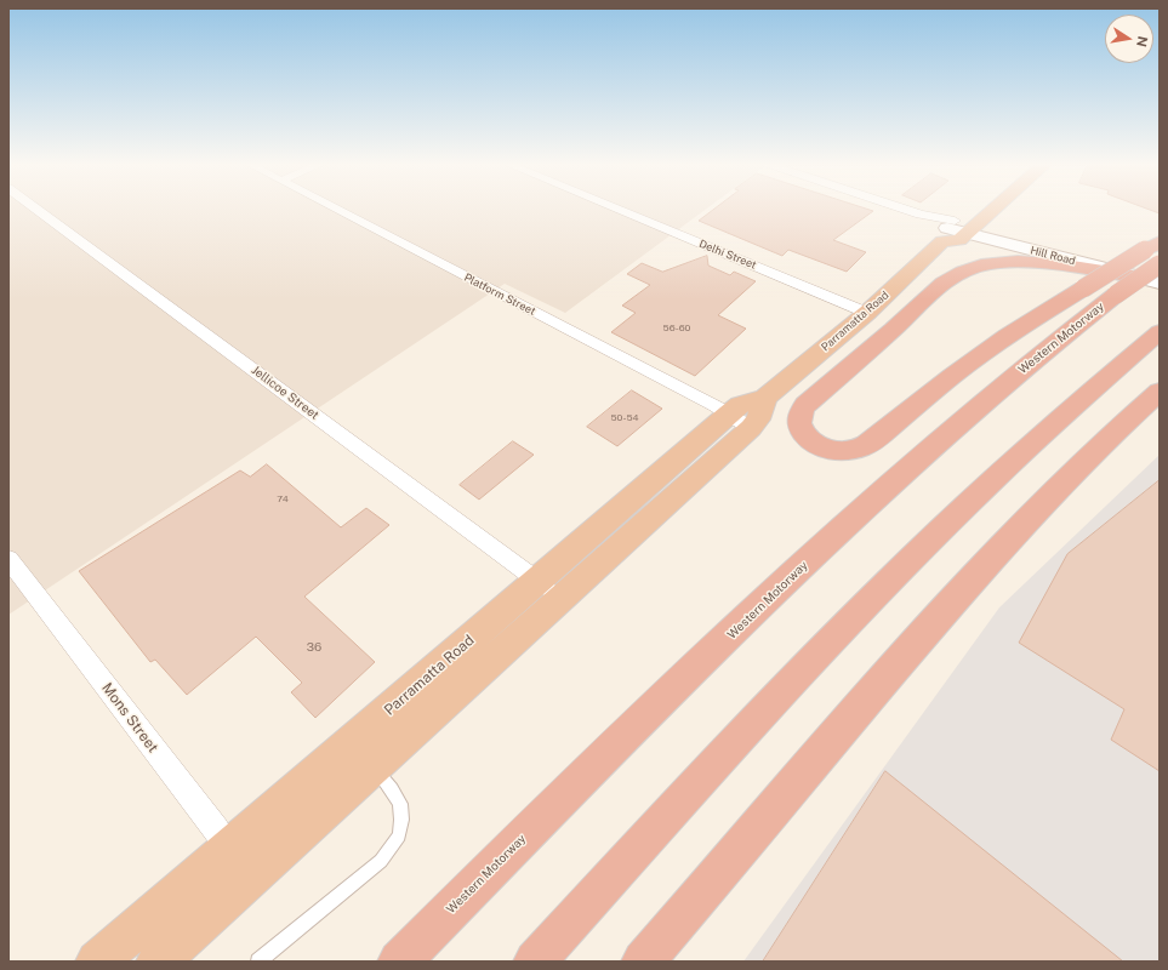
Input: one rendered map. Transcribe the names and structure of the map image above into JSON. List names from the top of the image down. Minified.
{"streets":{"highway":["Parramatta Road","Western Motorway"],"main road":["Hill Road"],"street":["Delhi Street","Platform Street","Jellicoe Street","Mons Street"]},"crossings":[["Delhi Street","Parramatta Road"],["Hill Road","Parramatta Road"],["Platform Street","Parramatta Road"],["Parramatta Road","Jellicoe Street"],["Parramatta Road","Mons Street"]],"house_numbers":["56-60","50-54","74","36"],"north":"right"}
